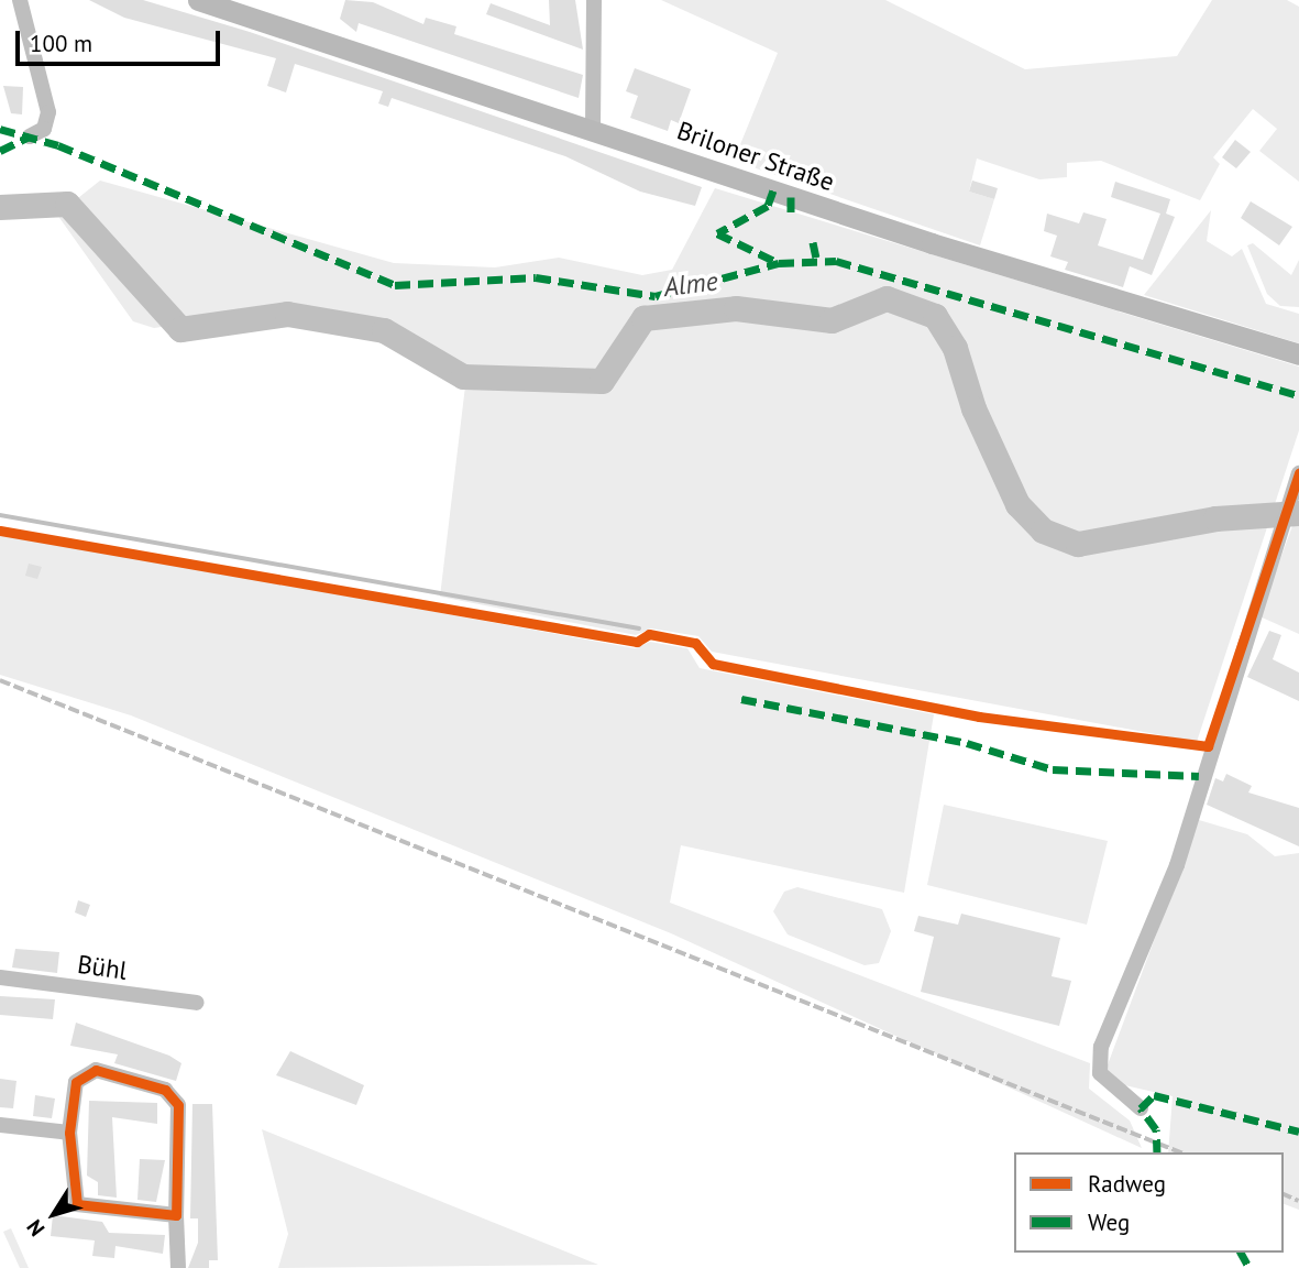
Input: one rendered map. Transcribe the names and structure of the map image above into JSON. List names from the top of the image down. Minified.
{"streets":{"main road":["Briloner Straße"],"street":["Bühl"]},"water":["Alme"],"legend":["Radweg","Weg"],"scale_bar":"100 m","north":"bottom left"}
